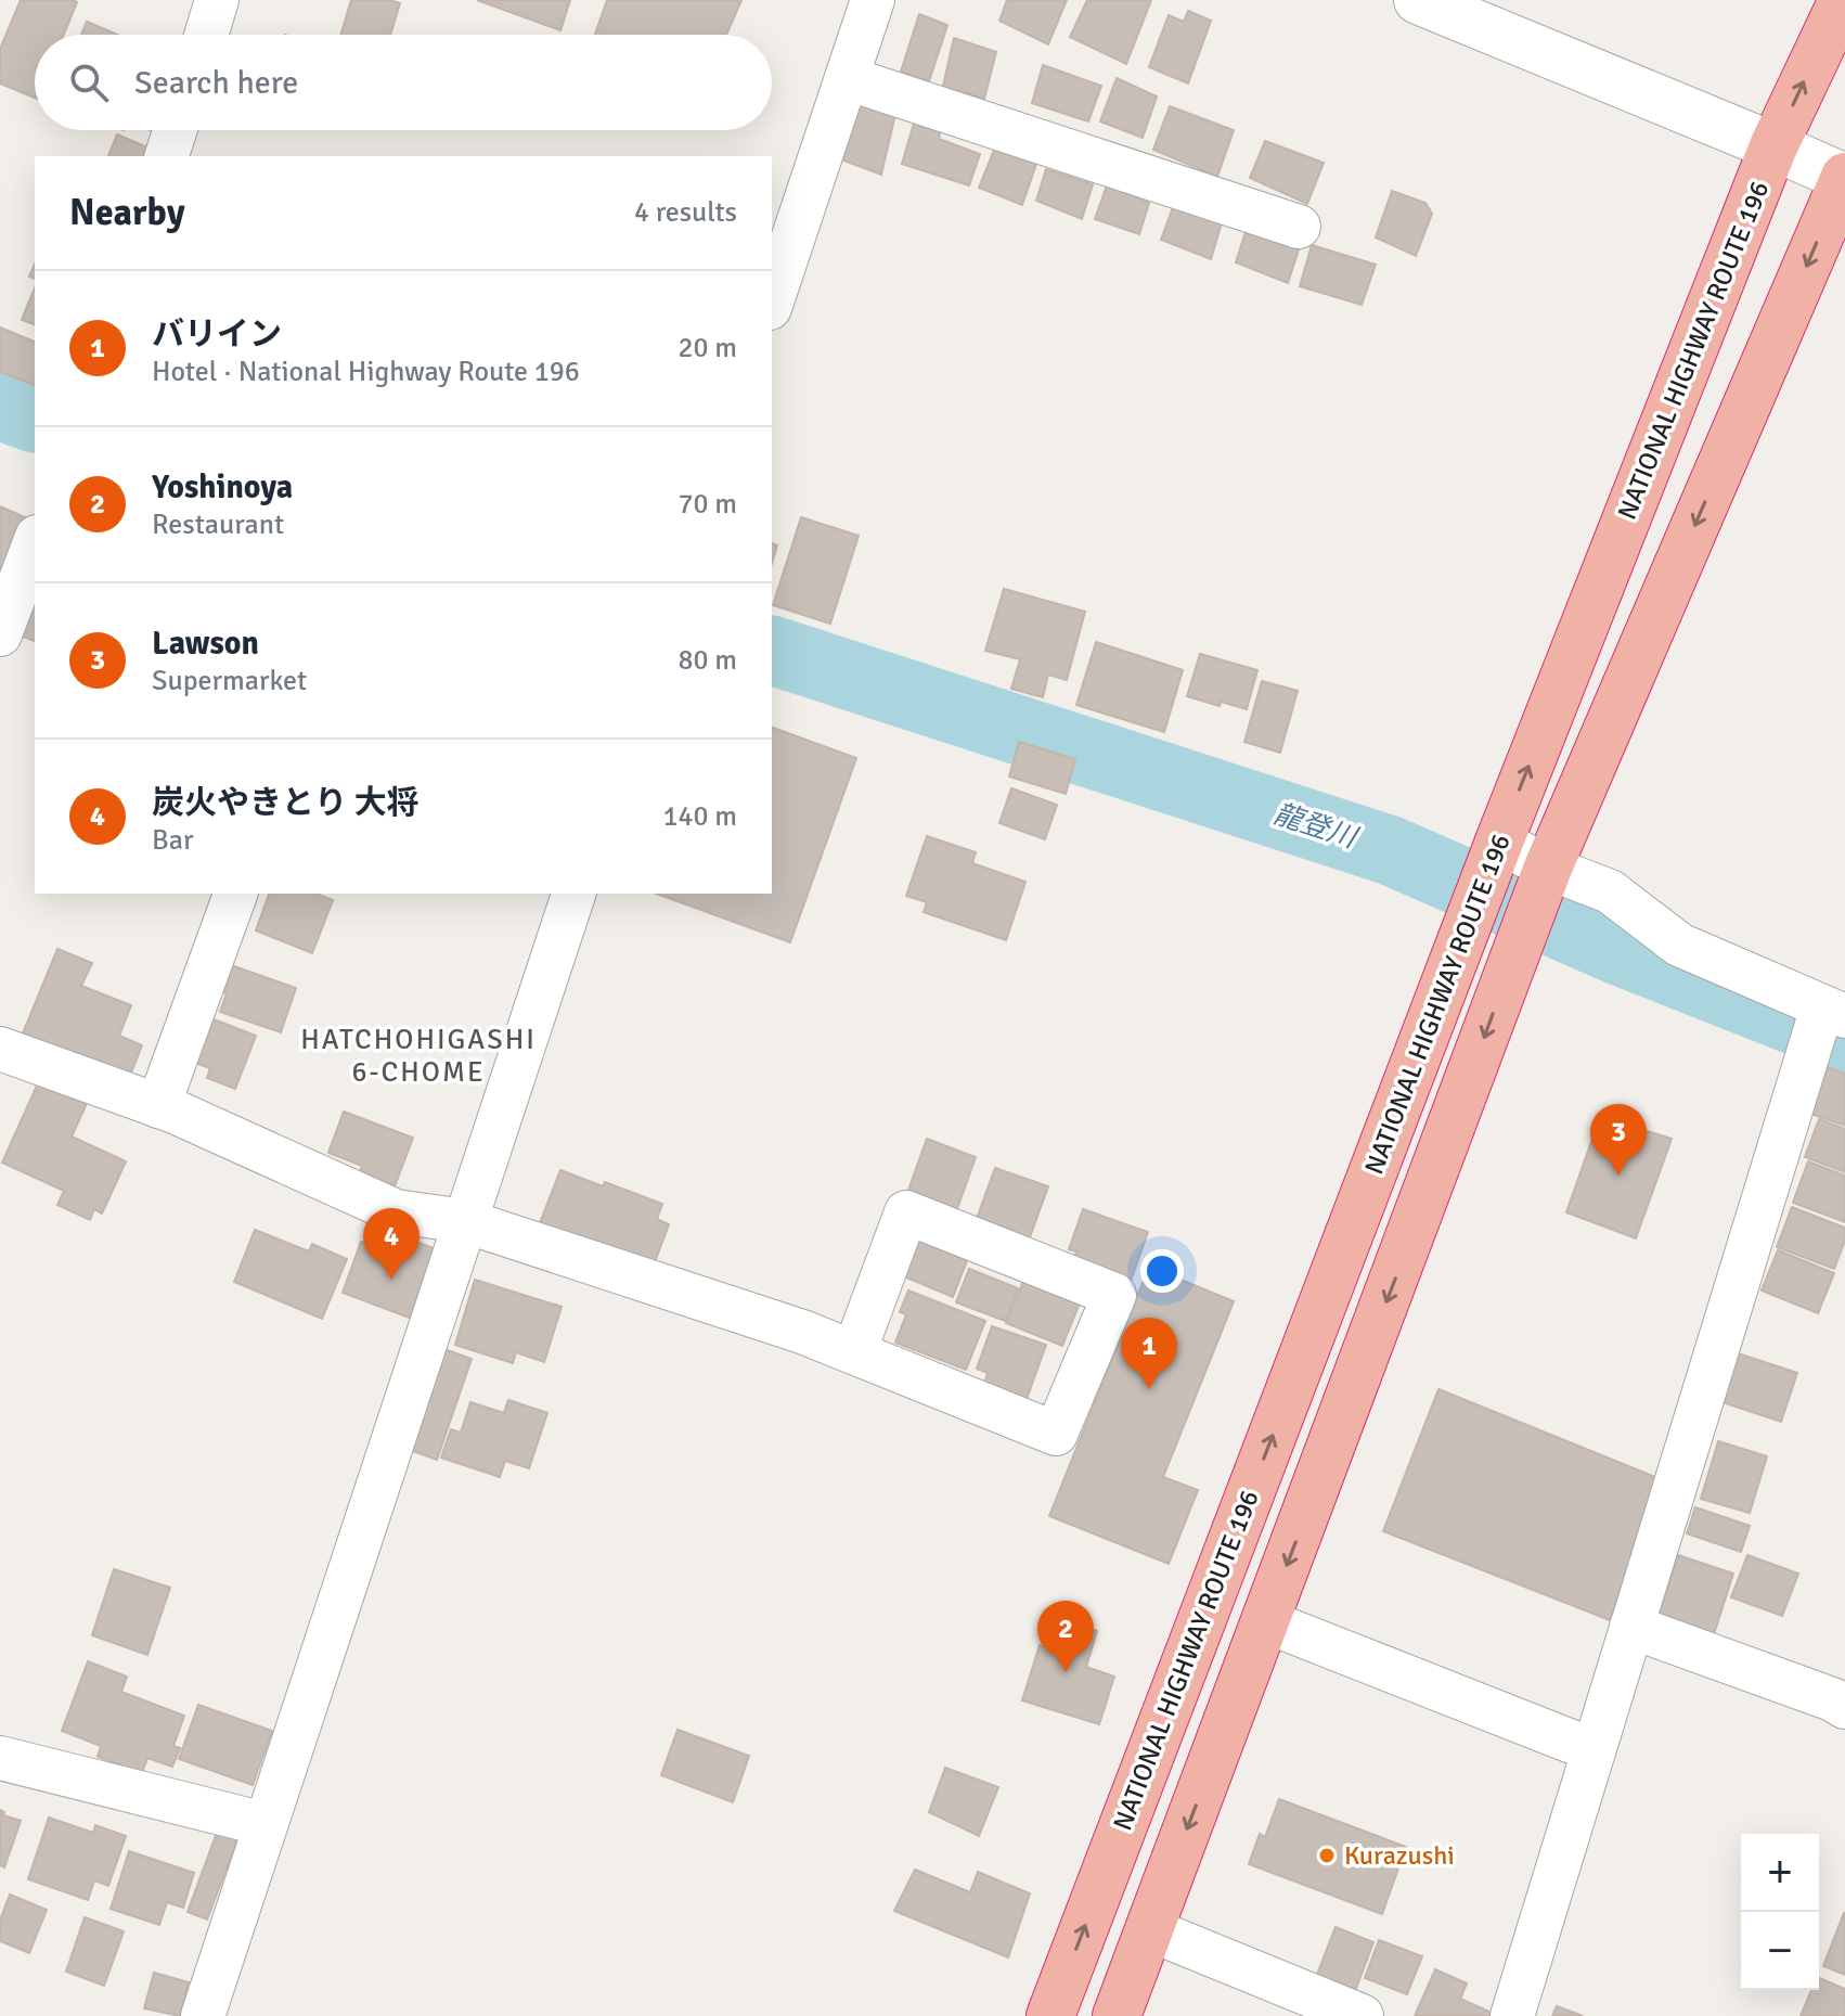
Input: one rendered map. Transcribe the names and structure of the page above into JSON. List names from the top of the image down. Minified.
{"streets":{"highway":["NATIONAL HIGHWAY ROUTE 196"]},"districts":["HATCHOHIGASHI 6-CHOME"],"water":["龍登川"],"places":["Kurazushi"],"page":{"search":"Search here","heading":["Nearby","4 results"],"list":[{"mark":"1","name":"バリイン","note":"Hotel · National Highway Route 196","value":"20 m"},{"mark":"2","name":"Yoshinoya","note":"Restaurant","value":"70 m"},{"mark":"3","name":"Lawson","note":"Supermarket","value":"80 m"},{"mark":"4","name":"炭火やきとり 大将","note":"Bar","value":"140 m"}],"pins":["3","4","1","2"],"map_buttons":["+","−"]}}
